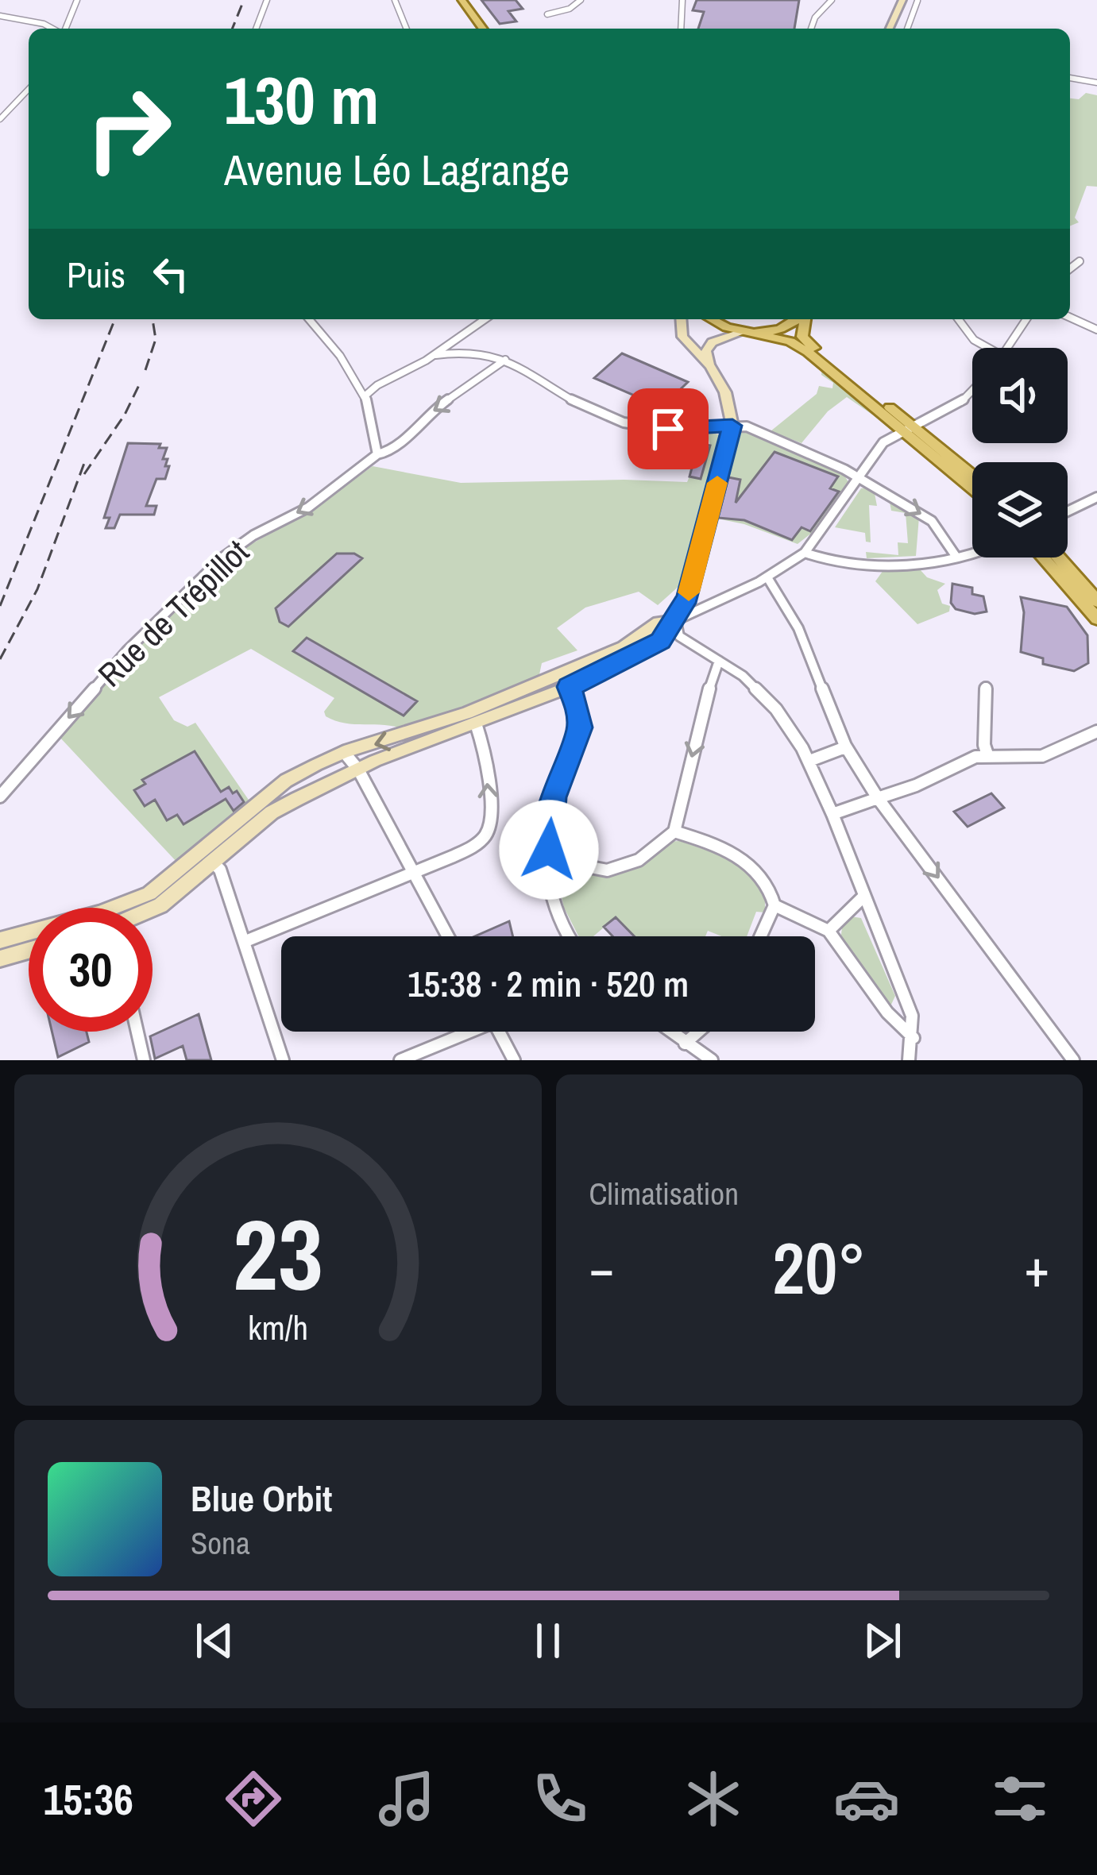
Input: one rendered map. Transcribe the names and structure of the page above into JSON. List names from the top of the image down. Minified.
{"streets":{"street":["Rue de Trépillot"]},"one_way":["Rue de Trépillot"],"page":{"turn":["130 m","Avenue Léo Lagrange"],"then":"Puis","limit":"30","trip":"15:38 · 2 min · 520 m","tile":"Climatisation","heat":["−","20°","+"],"song":["Blue Orbit","Sona"],"tabs":"15:36","gauge":["23","km/h"]}}
